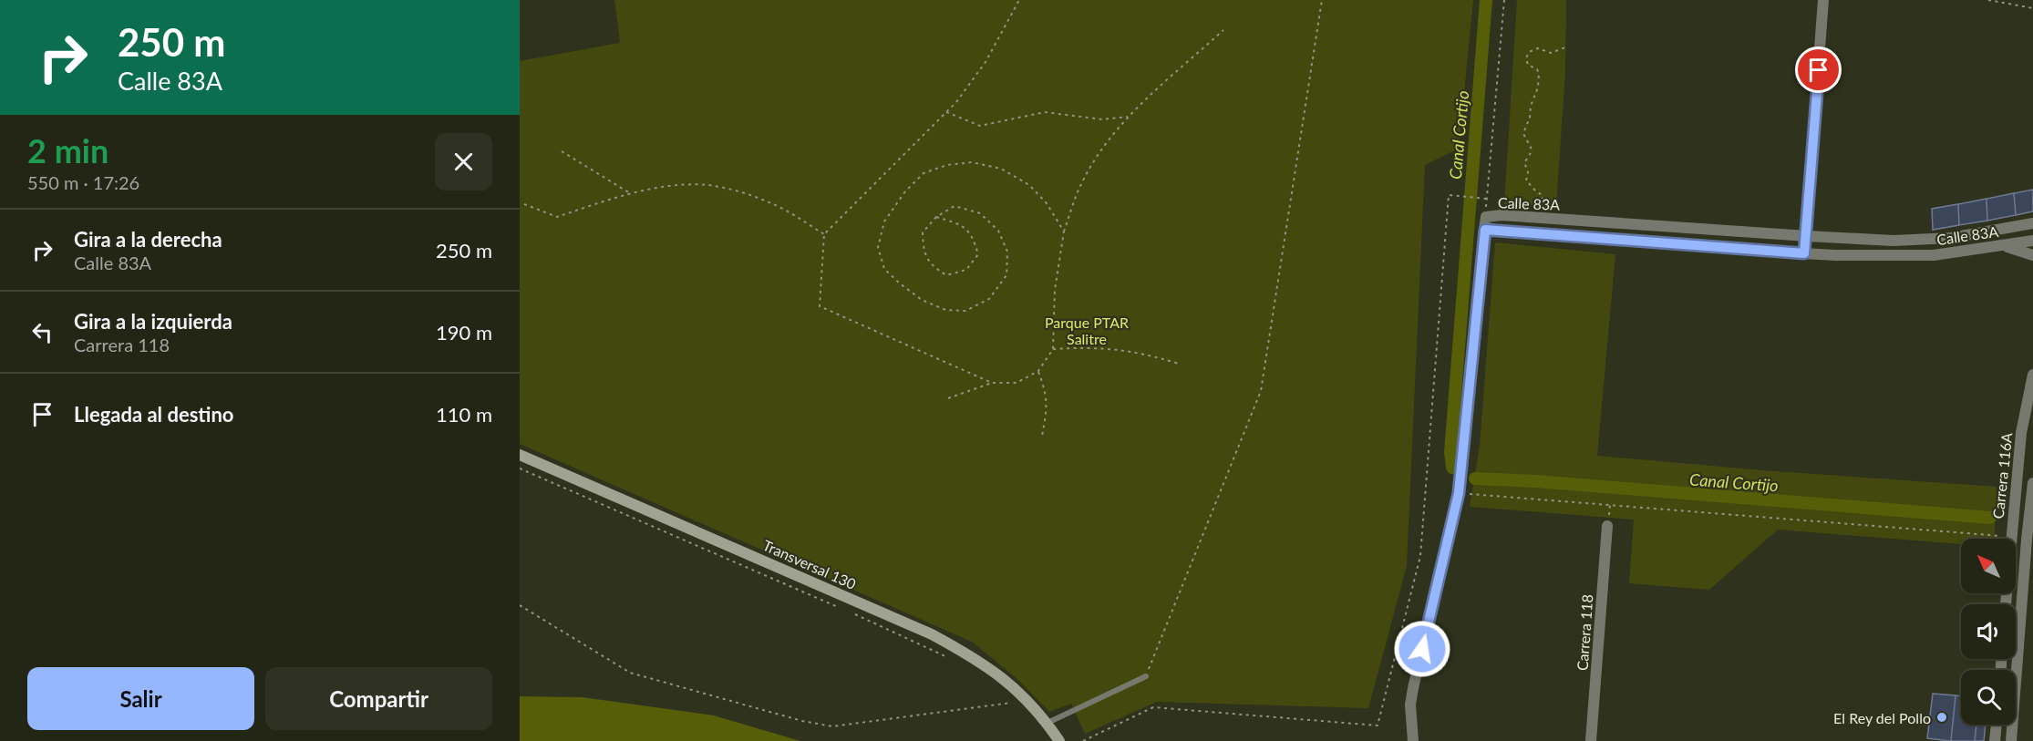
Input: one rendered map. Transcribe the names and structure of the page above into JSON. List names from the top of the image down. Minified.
{"streets":{"main road":["Transversal 130"],"street":["Calle 83A","Carrera 116A","Carrera 118"]},"water":["Canal Cortijo"],"parks":["Parque PTAR Salitre"],"places":["El Rey del Pollo"],"north":"top left","page":{"turn":["250 m","Calle 83A"],"heading":["2 min","550 m · 17:26"],"list":[{"name":"Gira a la derecha","note":"Calle 83A","value":"250 m"},{"name":"Gira a la izquierda","note":"Carrera 118","value":"190 m"},{"name":"Llegada al destino","value":"110 m"}],"buttons":["Salir","Compartir"]}}
